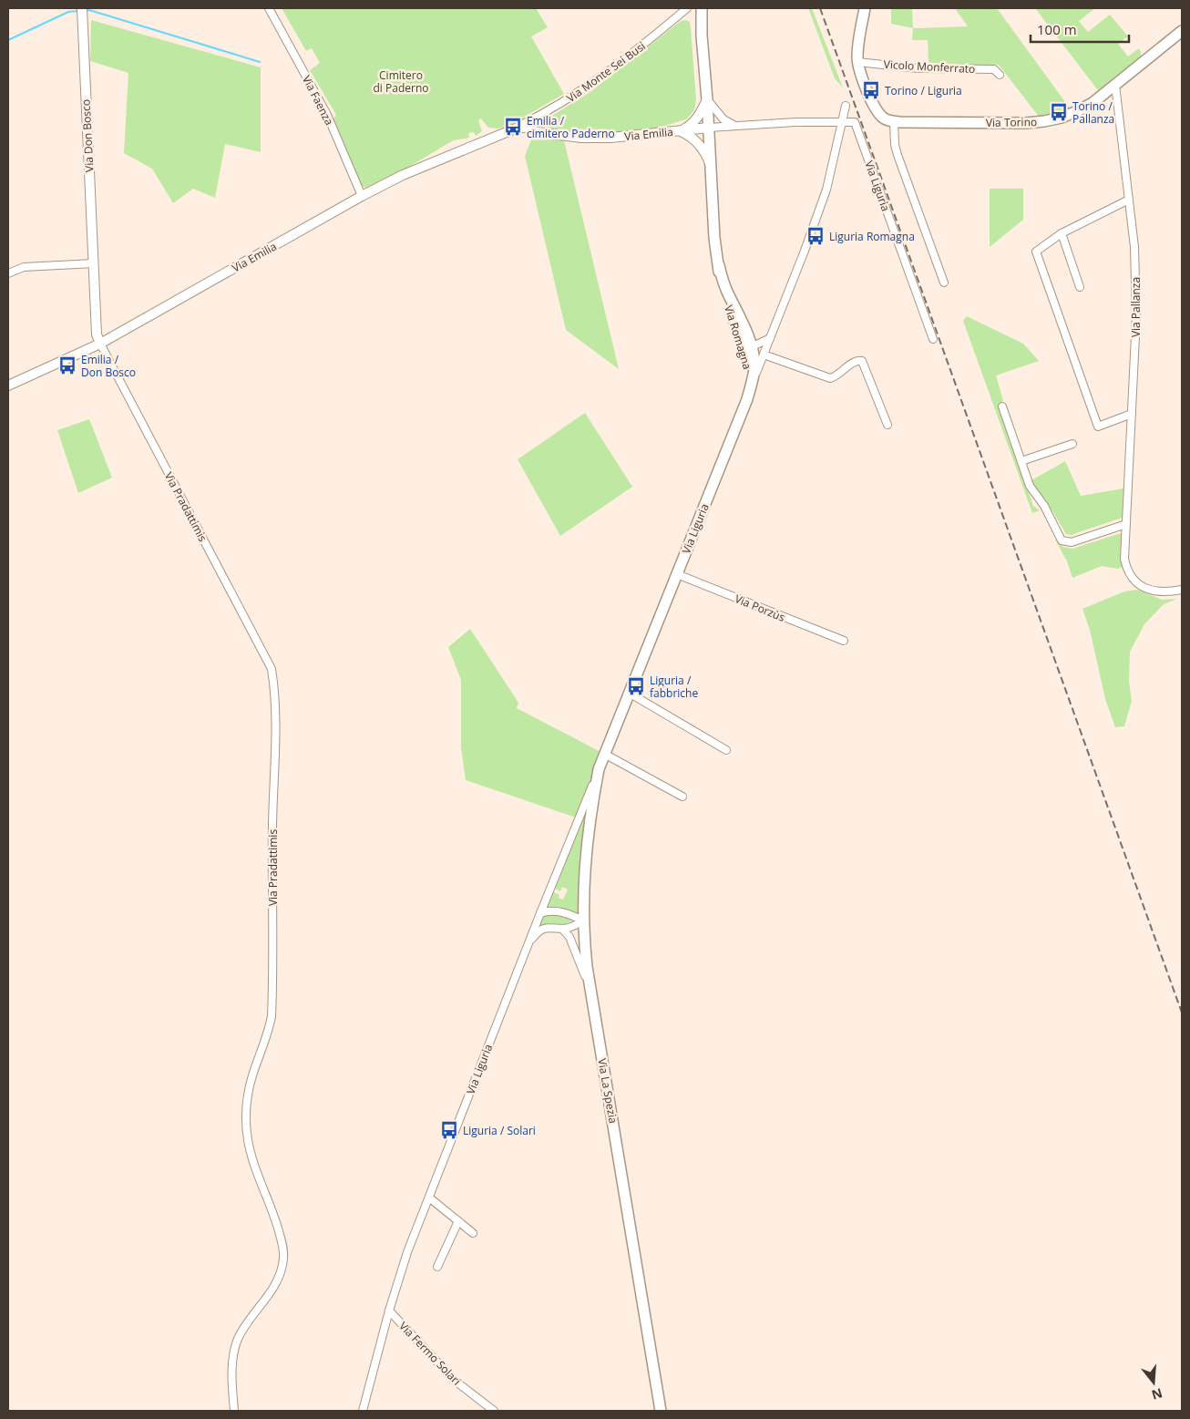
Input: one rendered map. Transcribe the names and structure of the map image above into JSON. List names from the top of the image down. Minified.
{"streets":{"main road":["Via Torino","Via Liguria","Via Romagna","Via La Spezia"],"street":["Vicolo Monferrato","Via Monte Sei Busi","Via Faenza","Via Emilia","Via Don Bosco","Via Pallanza","Via Pradattimis","Via Porzùs","Via Fermo Solari"]},"crossings":[["Via Monte Sei Busi","Via Emilia"],["Via Faenza","Via Emilia"],["Via Torino","Via Pallanza"],["Via Emilia","Via Don Bosco"],["Via Emilia","Via Liguria"],["Via Emilia","Via Romagna"],["Via Emilia","Via Pradattimis"],["Via Don Bosco","Via Pradattimis"],["Via Liguria","Via Romagna"],["Via Liguria","Via Porzùs"],["Via Liguria","Via La Spezia"],["Via Liguria","Via Fermo Solari"]],"parks":["Cimitero di Paderno"],"places":{"bus stop":["Torino / Liguria","Torino / Pallanza","Emilia / cimitero Paderno","Liguria Romagna","Emilia / Don Bosco","Liguria / fabbriche","Liguria / Solari"]},"scale_bar":"100 m","north":"bottom"}
